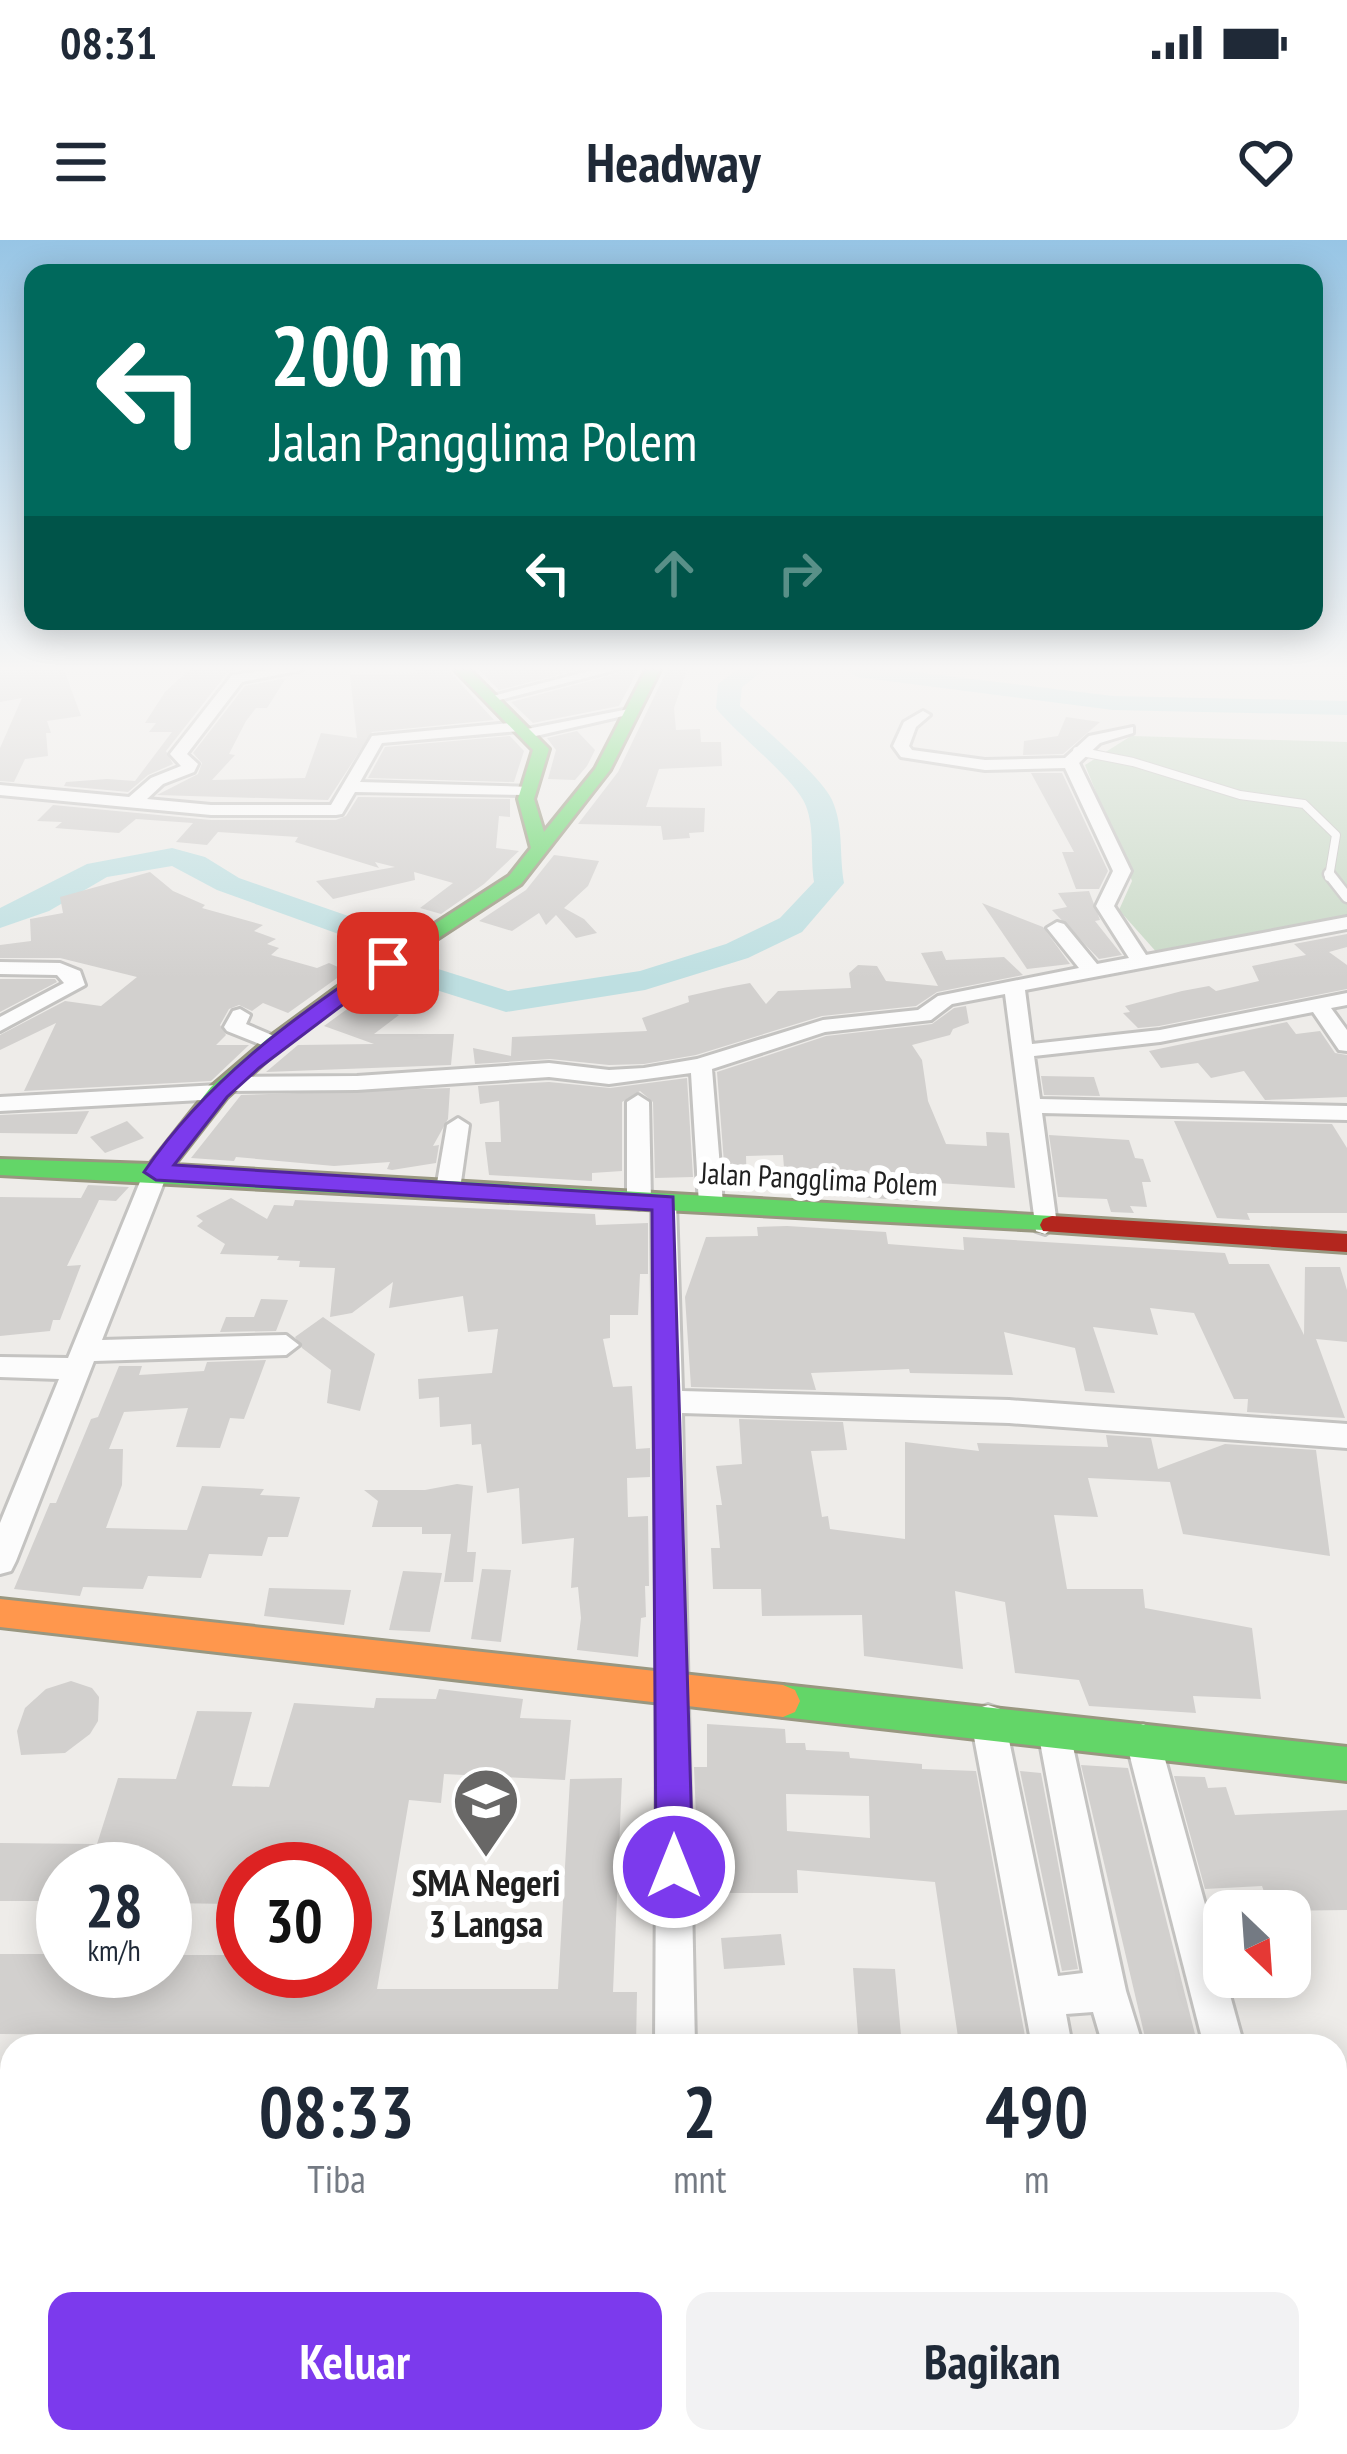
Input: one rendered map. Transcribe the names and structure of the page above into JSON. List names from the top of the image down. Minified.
{"streets":{"street":["Jalan Pangglima Polem"]},"places":{"school or university":["SMA Negeri 3 Langsa"]},"north":"bottom right","page":{"status":"08:31","header":"Headway","turn":["200 m","Jalan Pangglima Polem"],"speed":"28 km/h","limit":"30","eta":["08:33","Tiba","2","mnt","490","m"],"buttons":["Keluar","Bagikan"]}}
